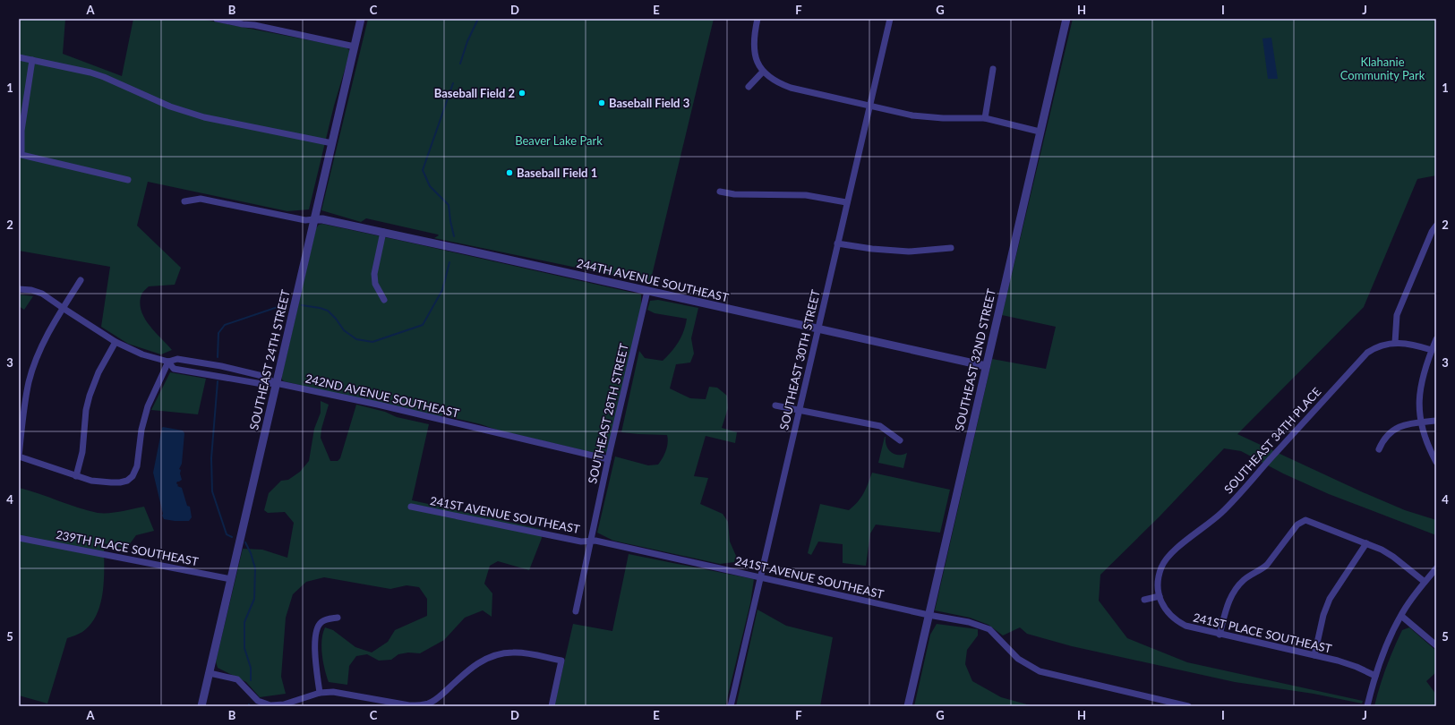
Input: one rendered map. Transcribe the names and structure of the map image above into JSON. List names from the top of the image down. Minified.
{"streets":{"street":["244TH AVENUE SOUTHEAST","SOUTHEAST 24TH STREET","SOUTHEAST 30TH STREET","SOUTHEAST 32ND STREET","242ND AVENUE SOUTHEAST","SOUTHEAST 28TH STREET","SOUTHEAST 34TH PLACE","241ST AVENUE SOUTHEAST","239TH PLACE SOUTHEAST","241ST PLACE SOUTHEAST"]},"crossings":[["244TH AVENUE SOUTHEAST","SOUTHEAST 24TH STREET"],["244TH AVENUE SOUTHEAST","SOUTHEAST 30TH STREET"],["244TH AVENUE SOUTHEAST","SOUTHEAST 32ND STREET"],["244TH AVENUE SOUTHEAST","SOUTHEAST 28TH STREET"],["SOUTHEAST 24TH STREET","242ND AVENUE SOUTHEAST"],["SOUTHEAST 24TH STREET","239TH PLACE SOUTHEAST"],["SOUTHEAST 30TH STREET","241ST AVENUE SOUTHEAST"],["SOUTHEAST 32ND STREET","241ST AVENUE SOUTHEAST"],["242ND AVENUE SOUTHEAST","SOUTHEAST 28TH STREET"],["SOUTHEAST 28TH STREET","241ST AVENUE SOUTHEAST"],["SOUTHEAST 34TH PLACE","241ST PLACE SOUTHEAST"]],"parks":["Klahanie Community Park","Beaver Lake Park"],"places":["Baseball Field 2","Baseball Field 3","Baseball Field 1"],"grid":{"columns":["A","B","C","D","E","F","G","H","I","J"],"rows":["1","2","3","4","5"]}}
